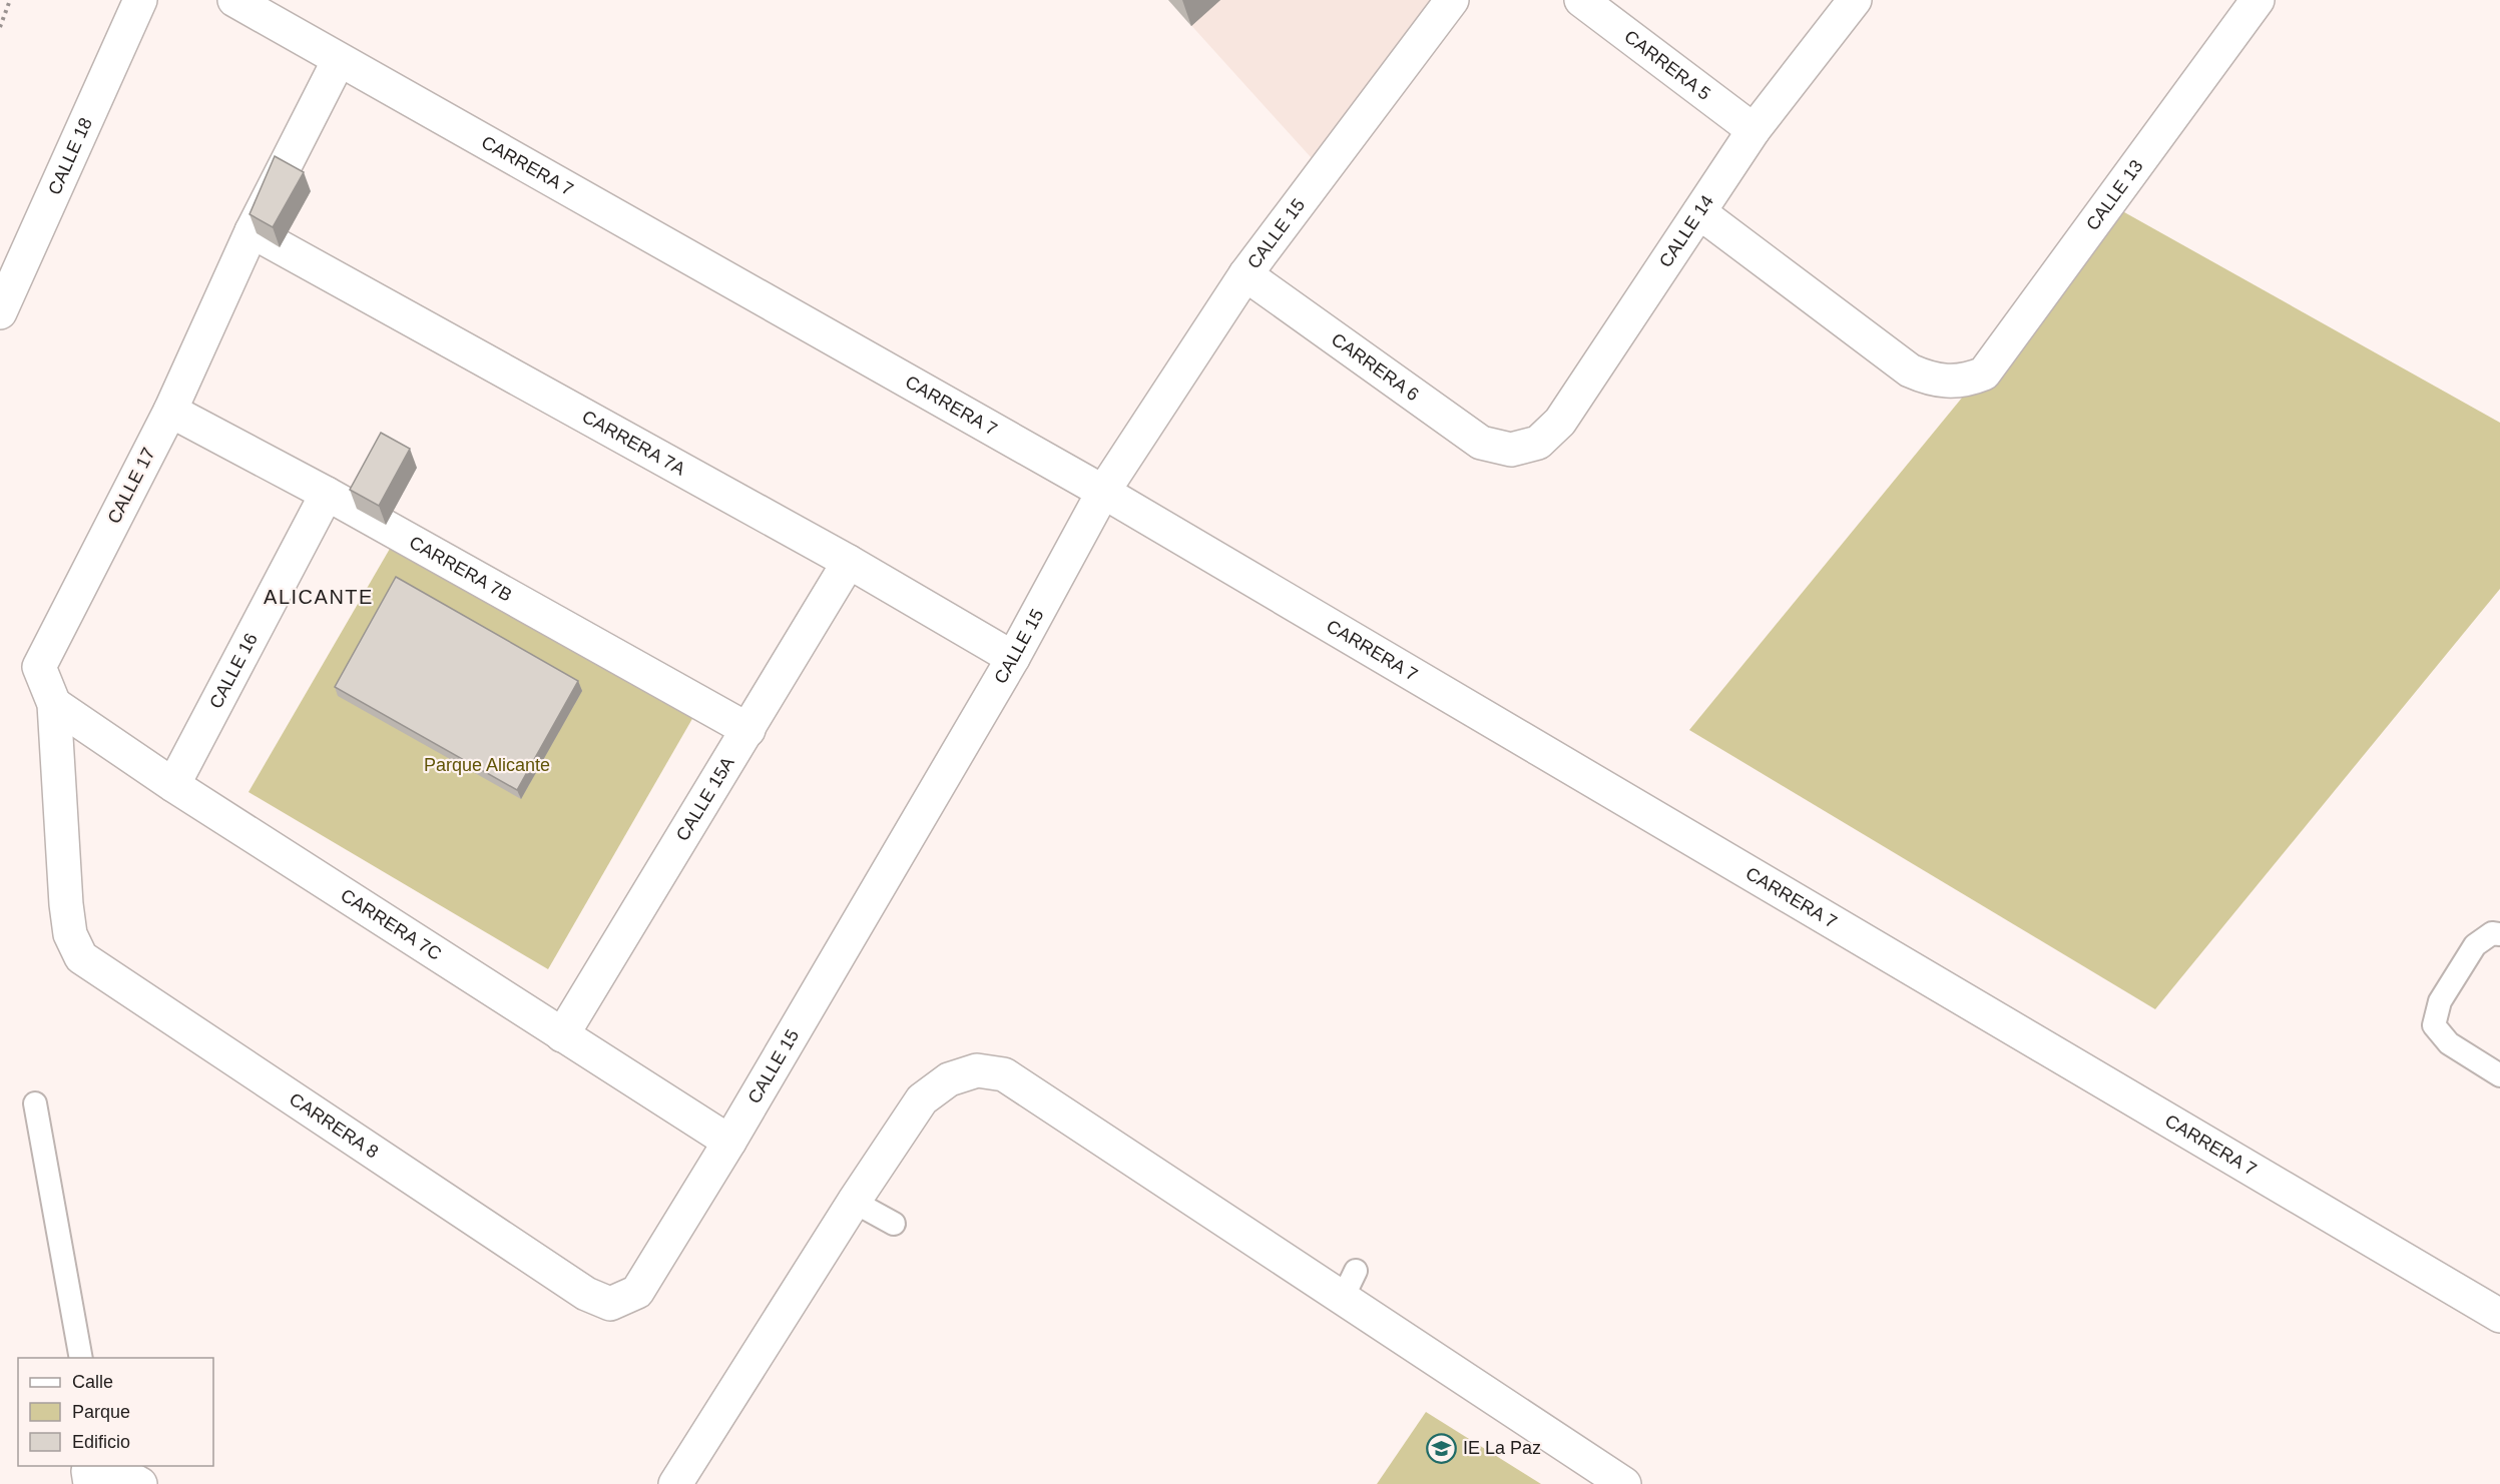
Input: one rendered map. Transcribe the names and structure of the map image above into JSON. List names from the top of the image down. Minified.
{"streets":{"street":["CARRERA 5","CALLE 18","CARRERA 7","CALLE 13","CALLE 14","CALLE 15","CARRERA 6","CARRERA 7A","CALLE 17","CARRERA 7B","CALLE 16","CALLE 15A","CARRERA 7C","CARRERA 8"]},"crossings":[["CARRERA 5","CALLE 14"],["CARRERA 7","CALLE 15"],["CARRERA 7","CALLE 17"],["CALLE 13","CALLE 14"],["CALLE 14","CARRERA 6"],["CALLE 15","CARRERA 6"],["CALLE 15","CARRERA 7A"],["CALLE 15","CARRERA 7C"],["CALLE 15","CARRERA 8"],["CARRERA 7A","CALLE 17"],["CARRERA 7A","CALLE 15A"],["CALLE 17","CARRERA 7B"],["CALLE 17","CARRERA 7C"],["CALLE 17","CARRERA 8"],["CARRERA 7B","CALLE 16"],["CARRERA 7B","CALLE 15A"],["CALLE 16","CARRERA 7C"],["CALLE 15A","CARRERA 7C"]],"districts":["ALICANTE"],"parks":["Parque Alicante"],"places":{"school or university":["IE La Paz"]},"legend":["Calle","Parque","Edificio"]}
